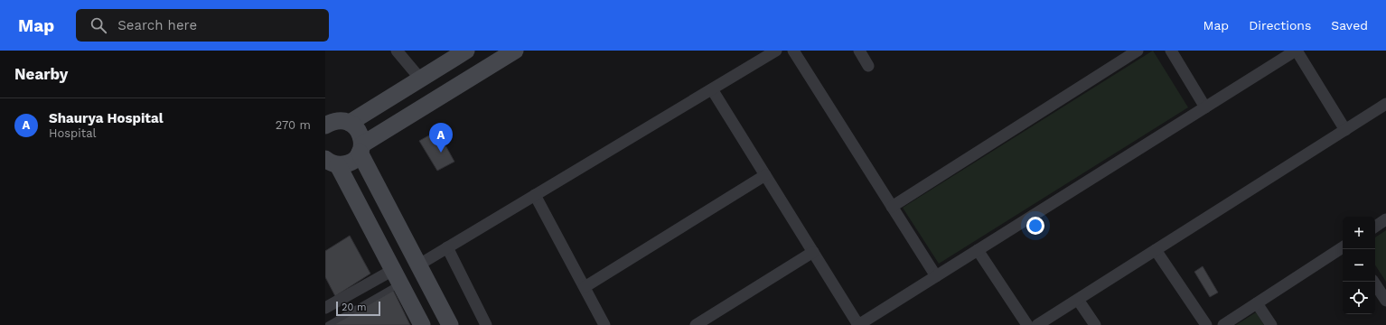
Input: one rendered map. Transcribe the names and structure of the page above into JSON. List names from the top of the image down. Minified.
{"scale_bar":"20 m","page":{"header":"Map","search":"Search here","nav":["Map","Directions","Saved"],"heading":"Nearby","list":[{"mark":"A","name":"Shaurya Hospital","note":"Hospital","value":"270 m"}],"pins":"A","map_buttons":["+","−"],"scale":"20 m"}}
